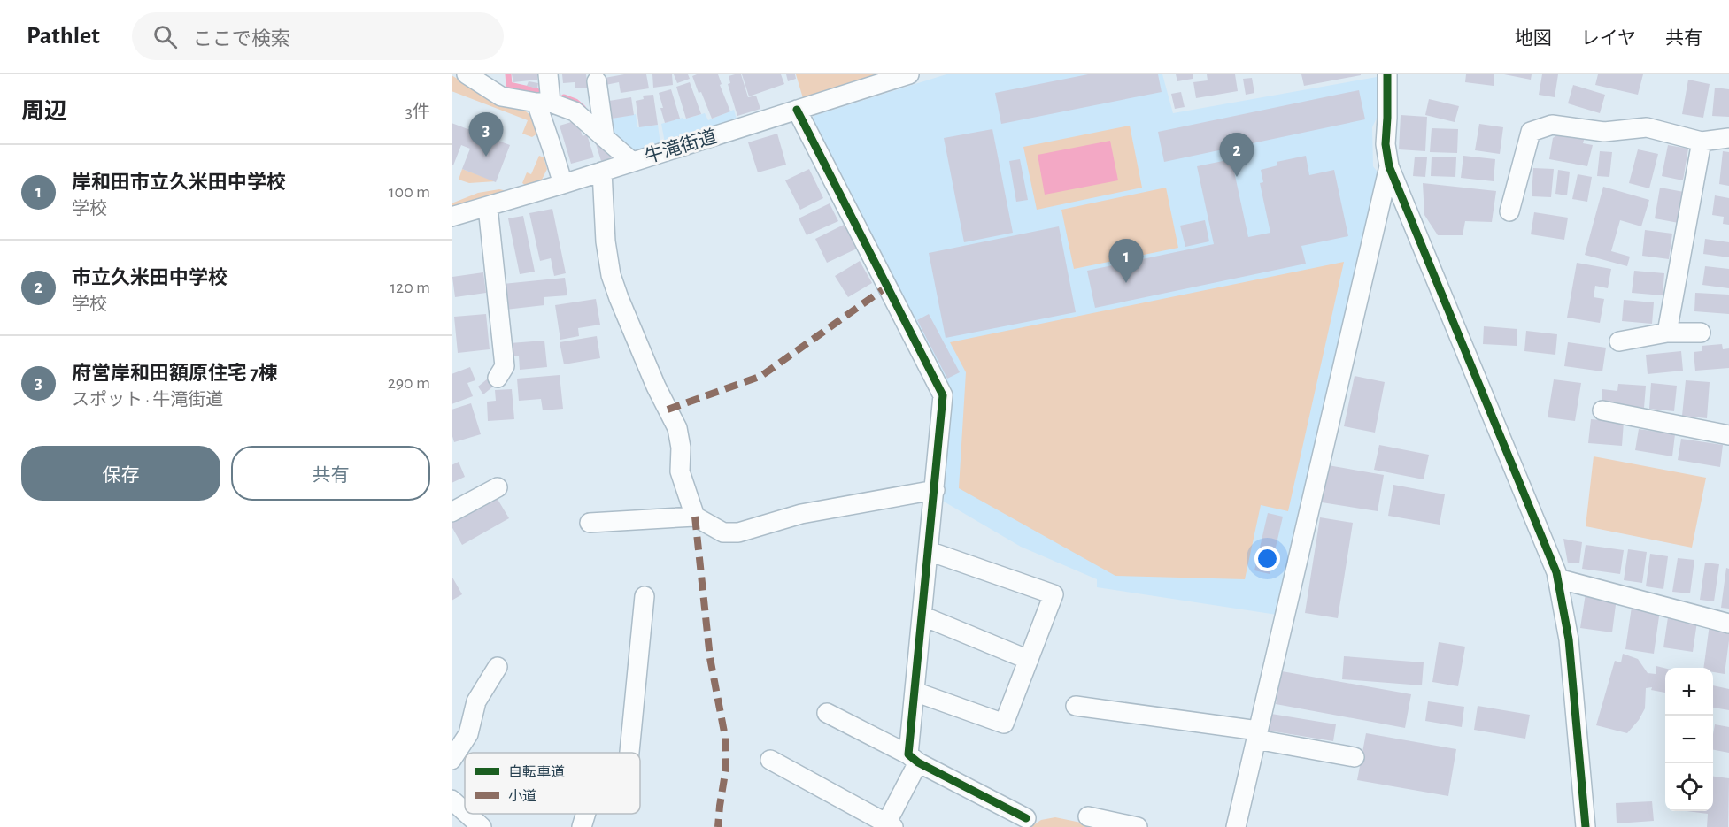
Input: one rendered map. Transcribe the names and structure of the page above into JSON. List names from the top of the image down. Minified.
{"streets":{"street":["牛滝街道"]},"legend":["自転車道","小道"],"page":{"header":"Pathlet","search":"ここで検索","nav":["地図","レイヤ","共有"],"heading":["周辺","3件"],"pins":["3","2","1"],"list":[{"mark":"1","name":"岸和田市立久米田中学校","note":"学校","value":"100 m"},{"mark":"2","name":"市立久米田中学校","note":"学校","value":"120 m"},{"mark":"3","name":"府営岸和田額原住宅 7棟","note":"スポット · 牛滝街道","value":"290 m"}],"buttons":["保存","共有"],"map_buttons":["+","−"]}}
